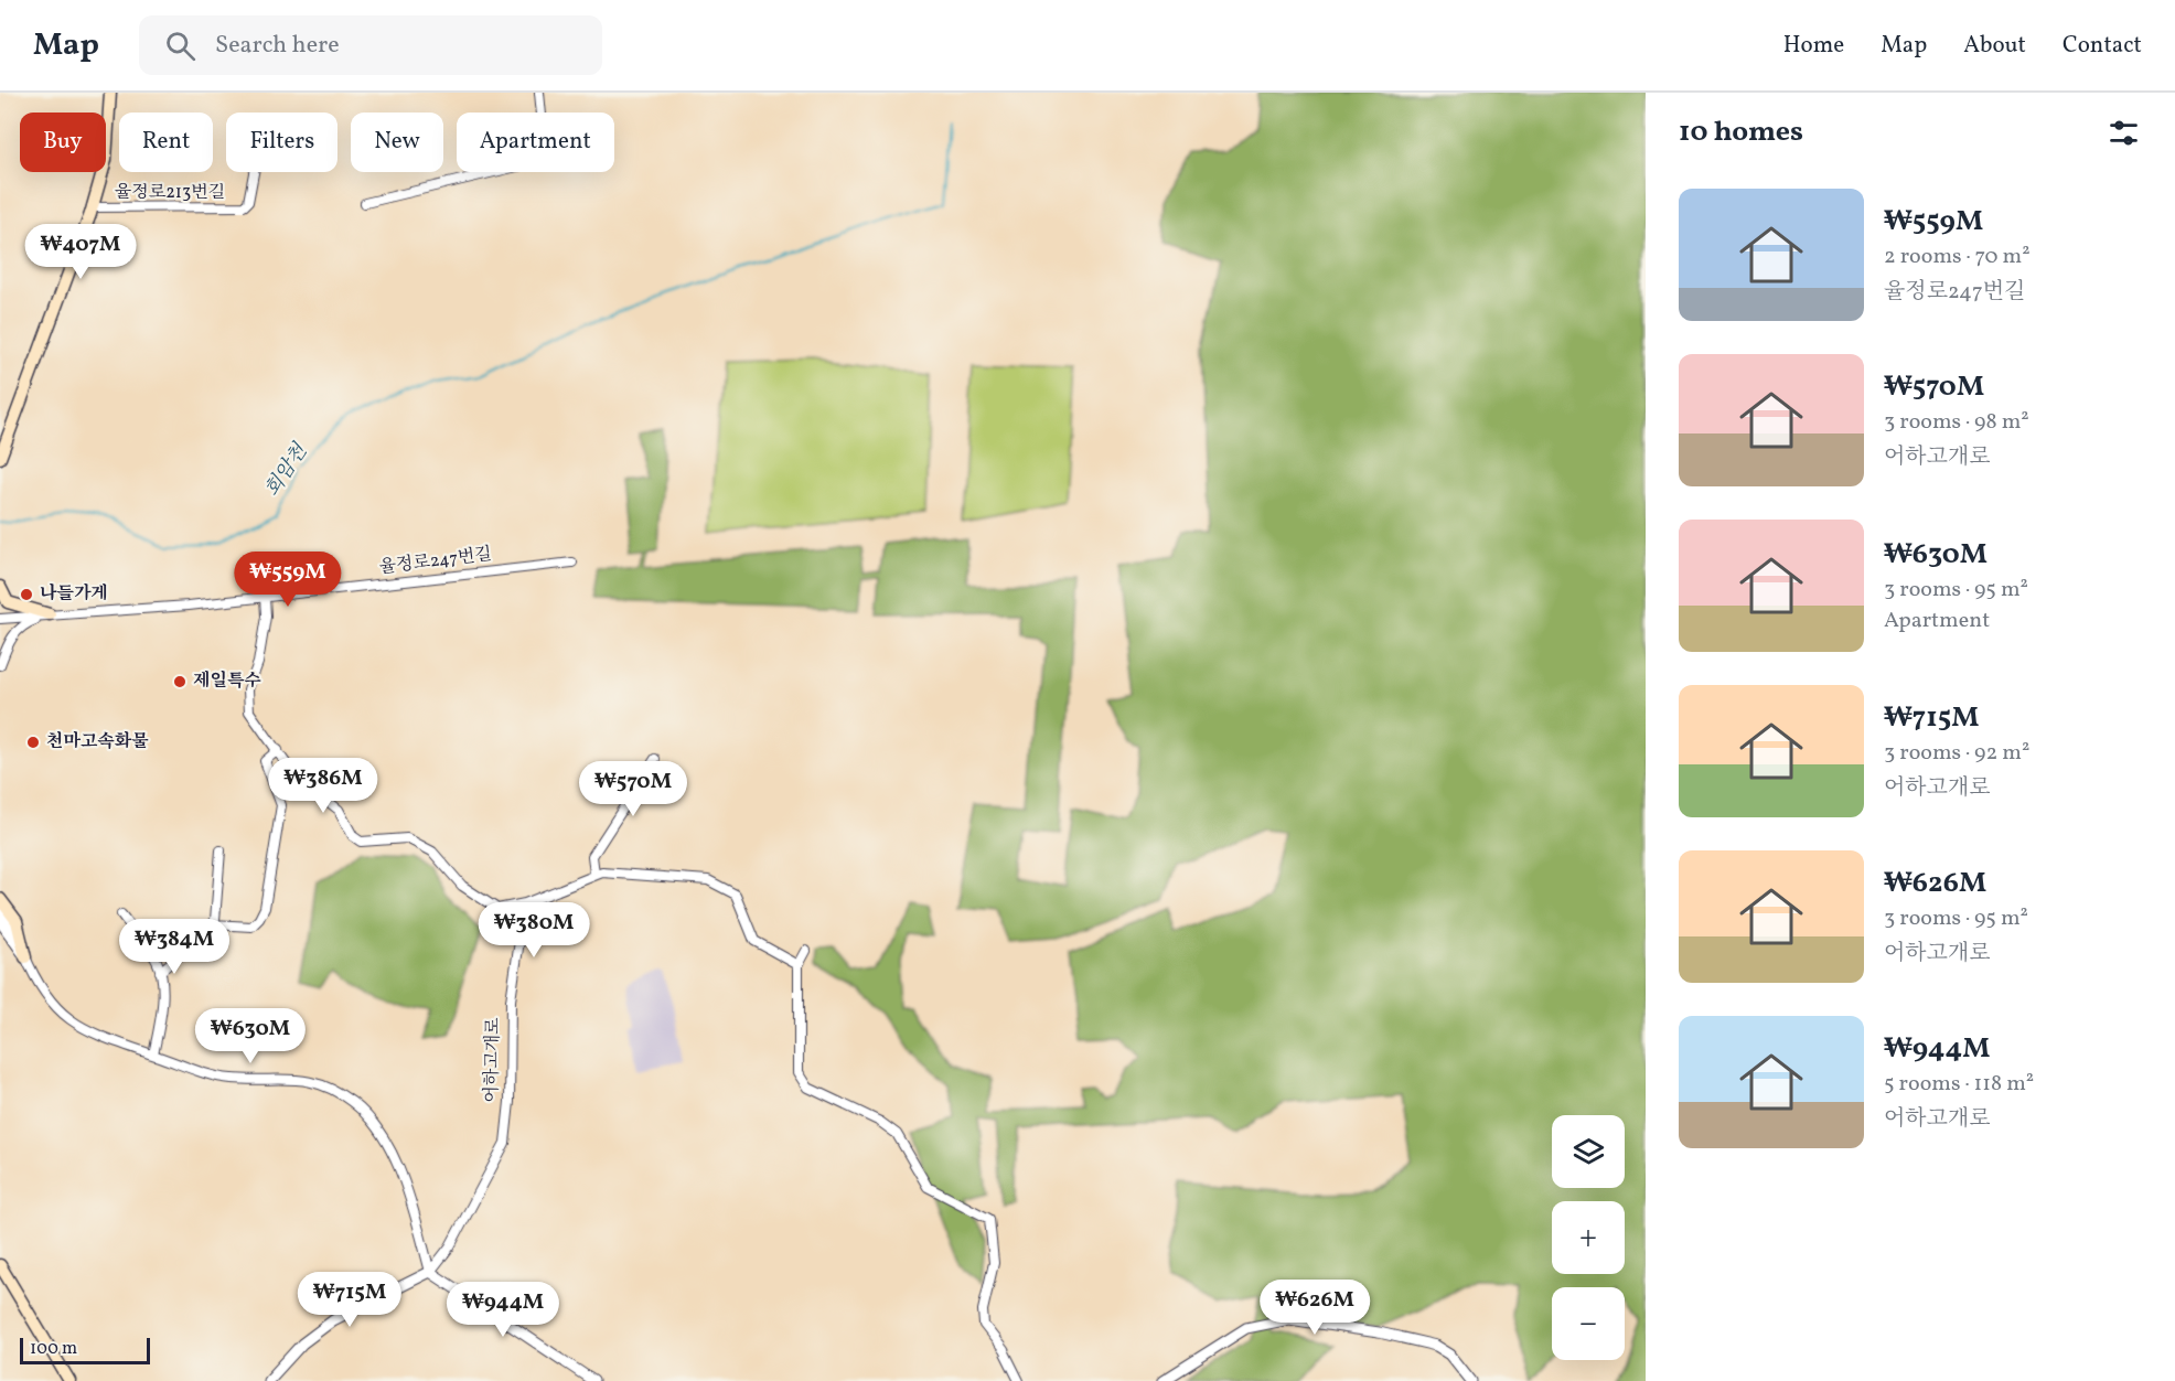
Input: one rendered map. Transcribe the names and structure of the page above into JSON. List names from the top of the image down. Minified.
{"streets":{"street":["율정로213번길","율정로247번길","어하고개로"]},"water":["회암천"],"places":["나들가게","제일특수","천마고속화물"],"scale_bar":"100 m","page":{"header":"Map","search":"Search here","nav":["Home","Map","About","Contact"],"heading":"10 homes","chip":["Buy","Rent","Filters","New","Apartment"],"list":[{"name":"₩559M","note":"2 rooms · 70 m² · 율정로247번길"},{"name":"₩570M","note":"3 rooms · 98 m² · 어하고개로"},{"name":"₩630M","note":"3 rooms · 95 m² · Apartment"},{"name":"₩715M","note":"3 rooms · 92 m² · 어하고개로"},{"name":"₩626M","note":"3 rooms · 95 m² · 어하고개로"},{"name":"₩944M","note":"5 rooms · 118 m² · 어하고개로"}],"price":["₩407M","₩559M","₩386M","₩570M","₩380M","₩384M","₩630M","₩715M","₩626M","₩944M"],"map_buttons":["+","−"],"scale":"100 m"}}
